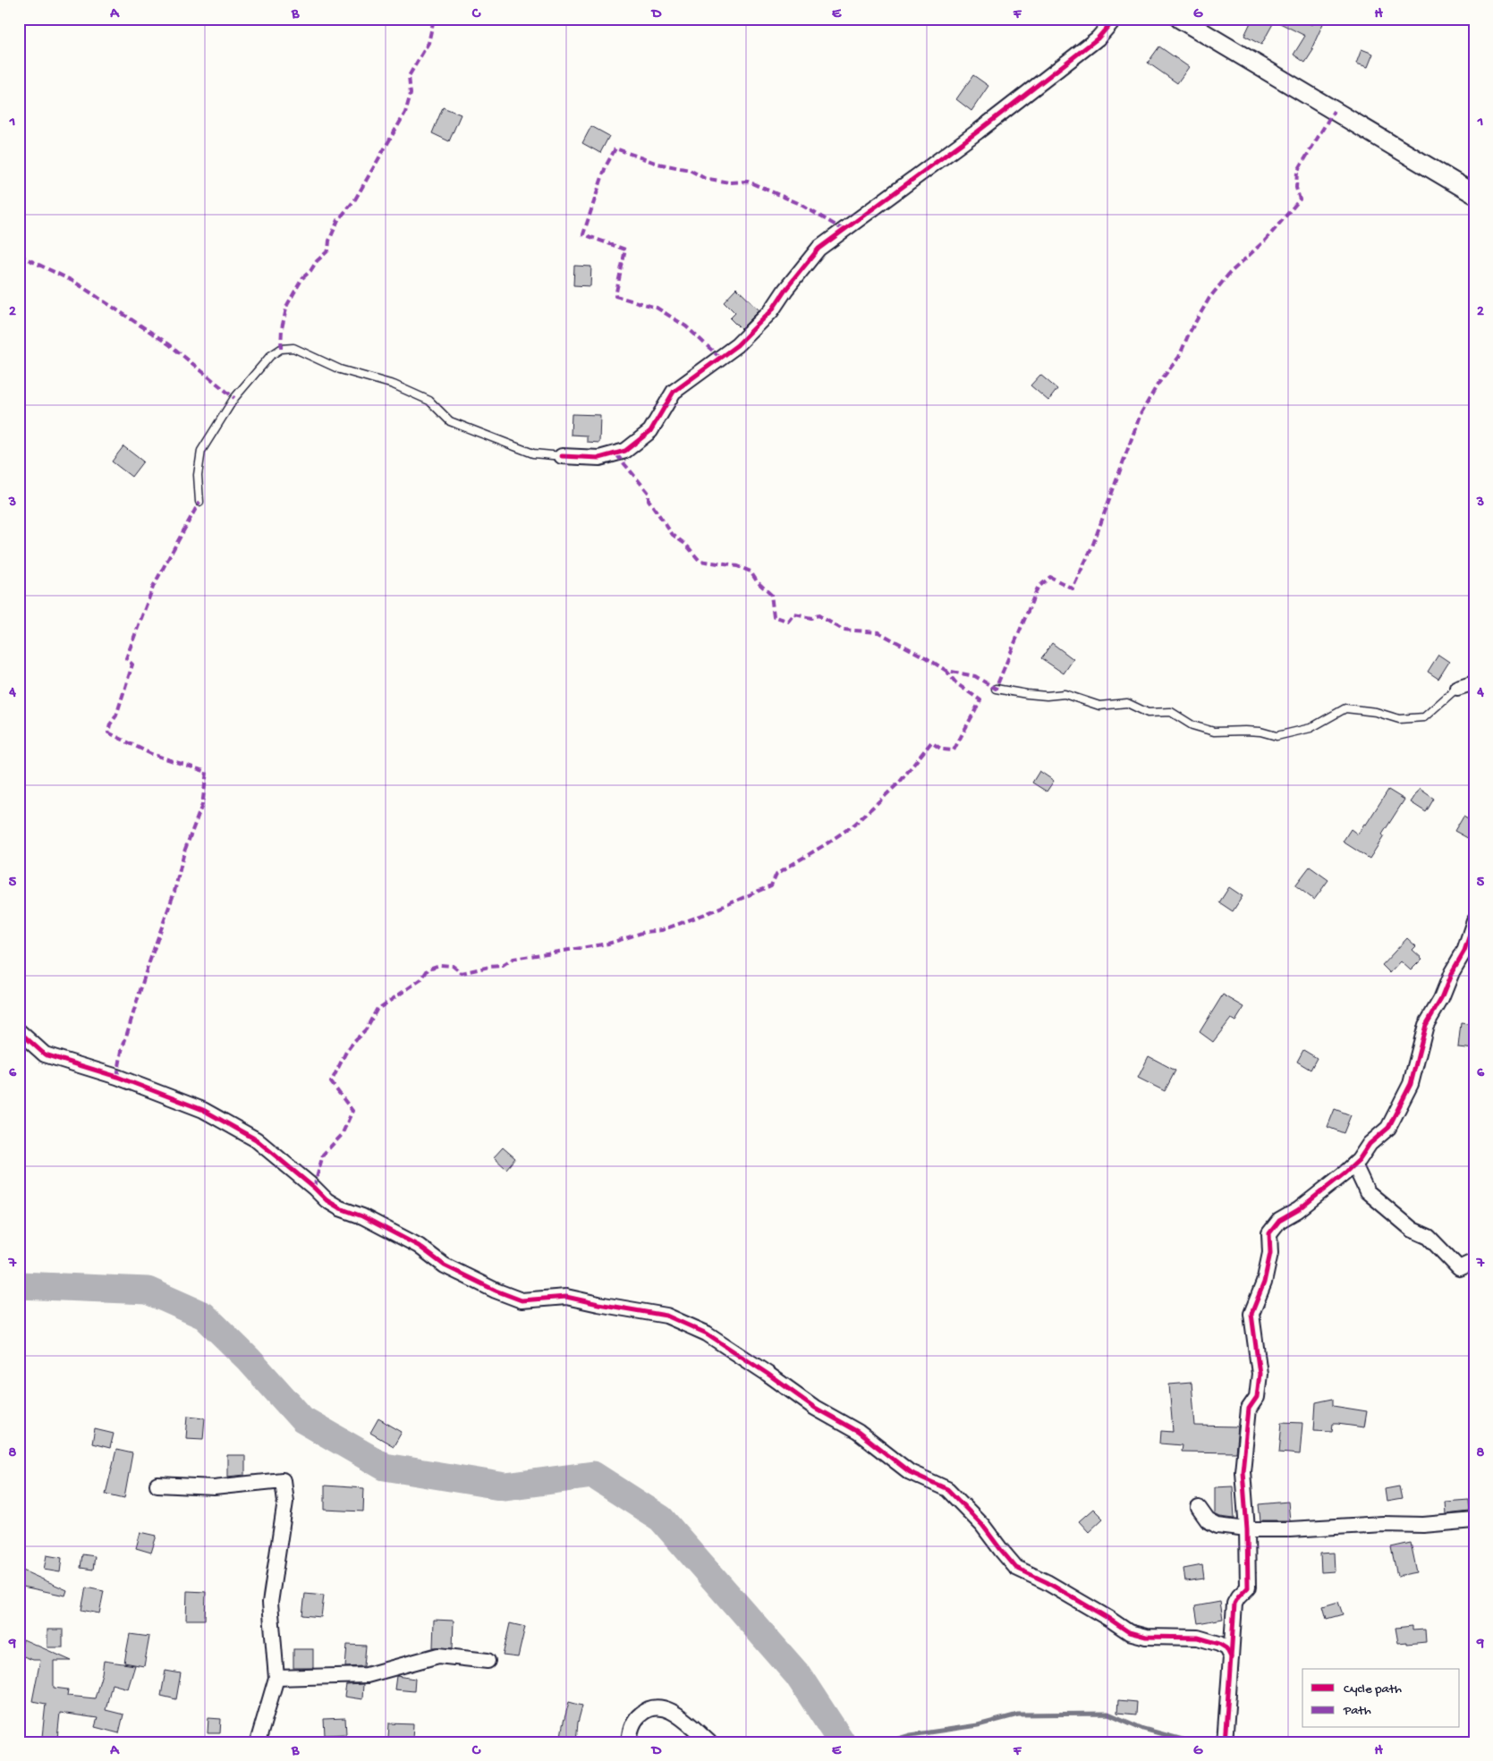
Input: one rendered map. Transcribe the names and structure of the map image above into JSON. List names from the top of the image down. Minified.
{"legend":["Cycle path","Path"],"grid":{"columns":["A","B","C","D","E","F","G","H"],"rows":["1","2","3","4","5","6","7","8","9"]}}
